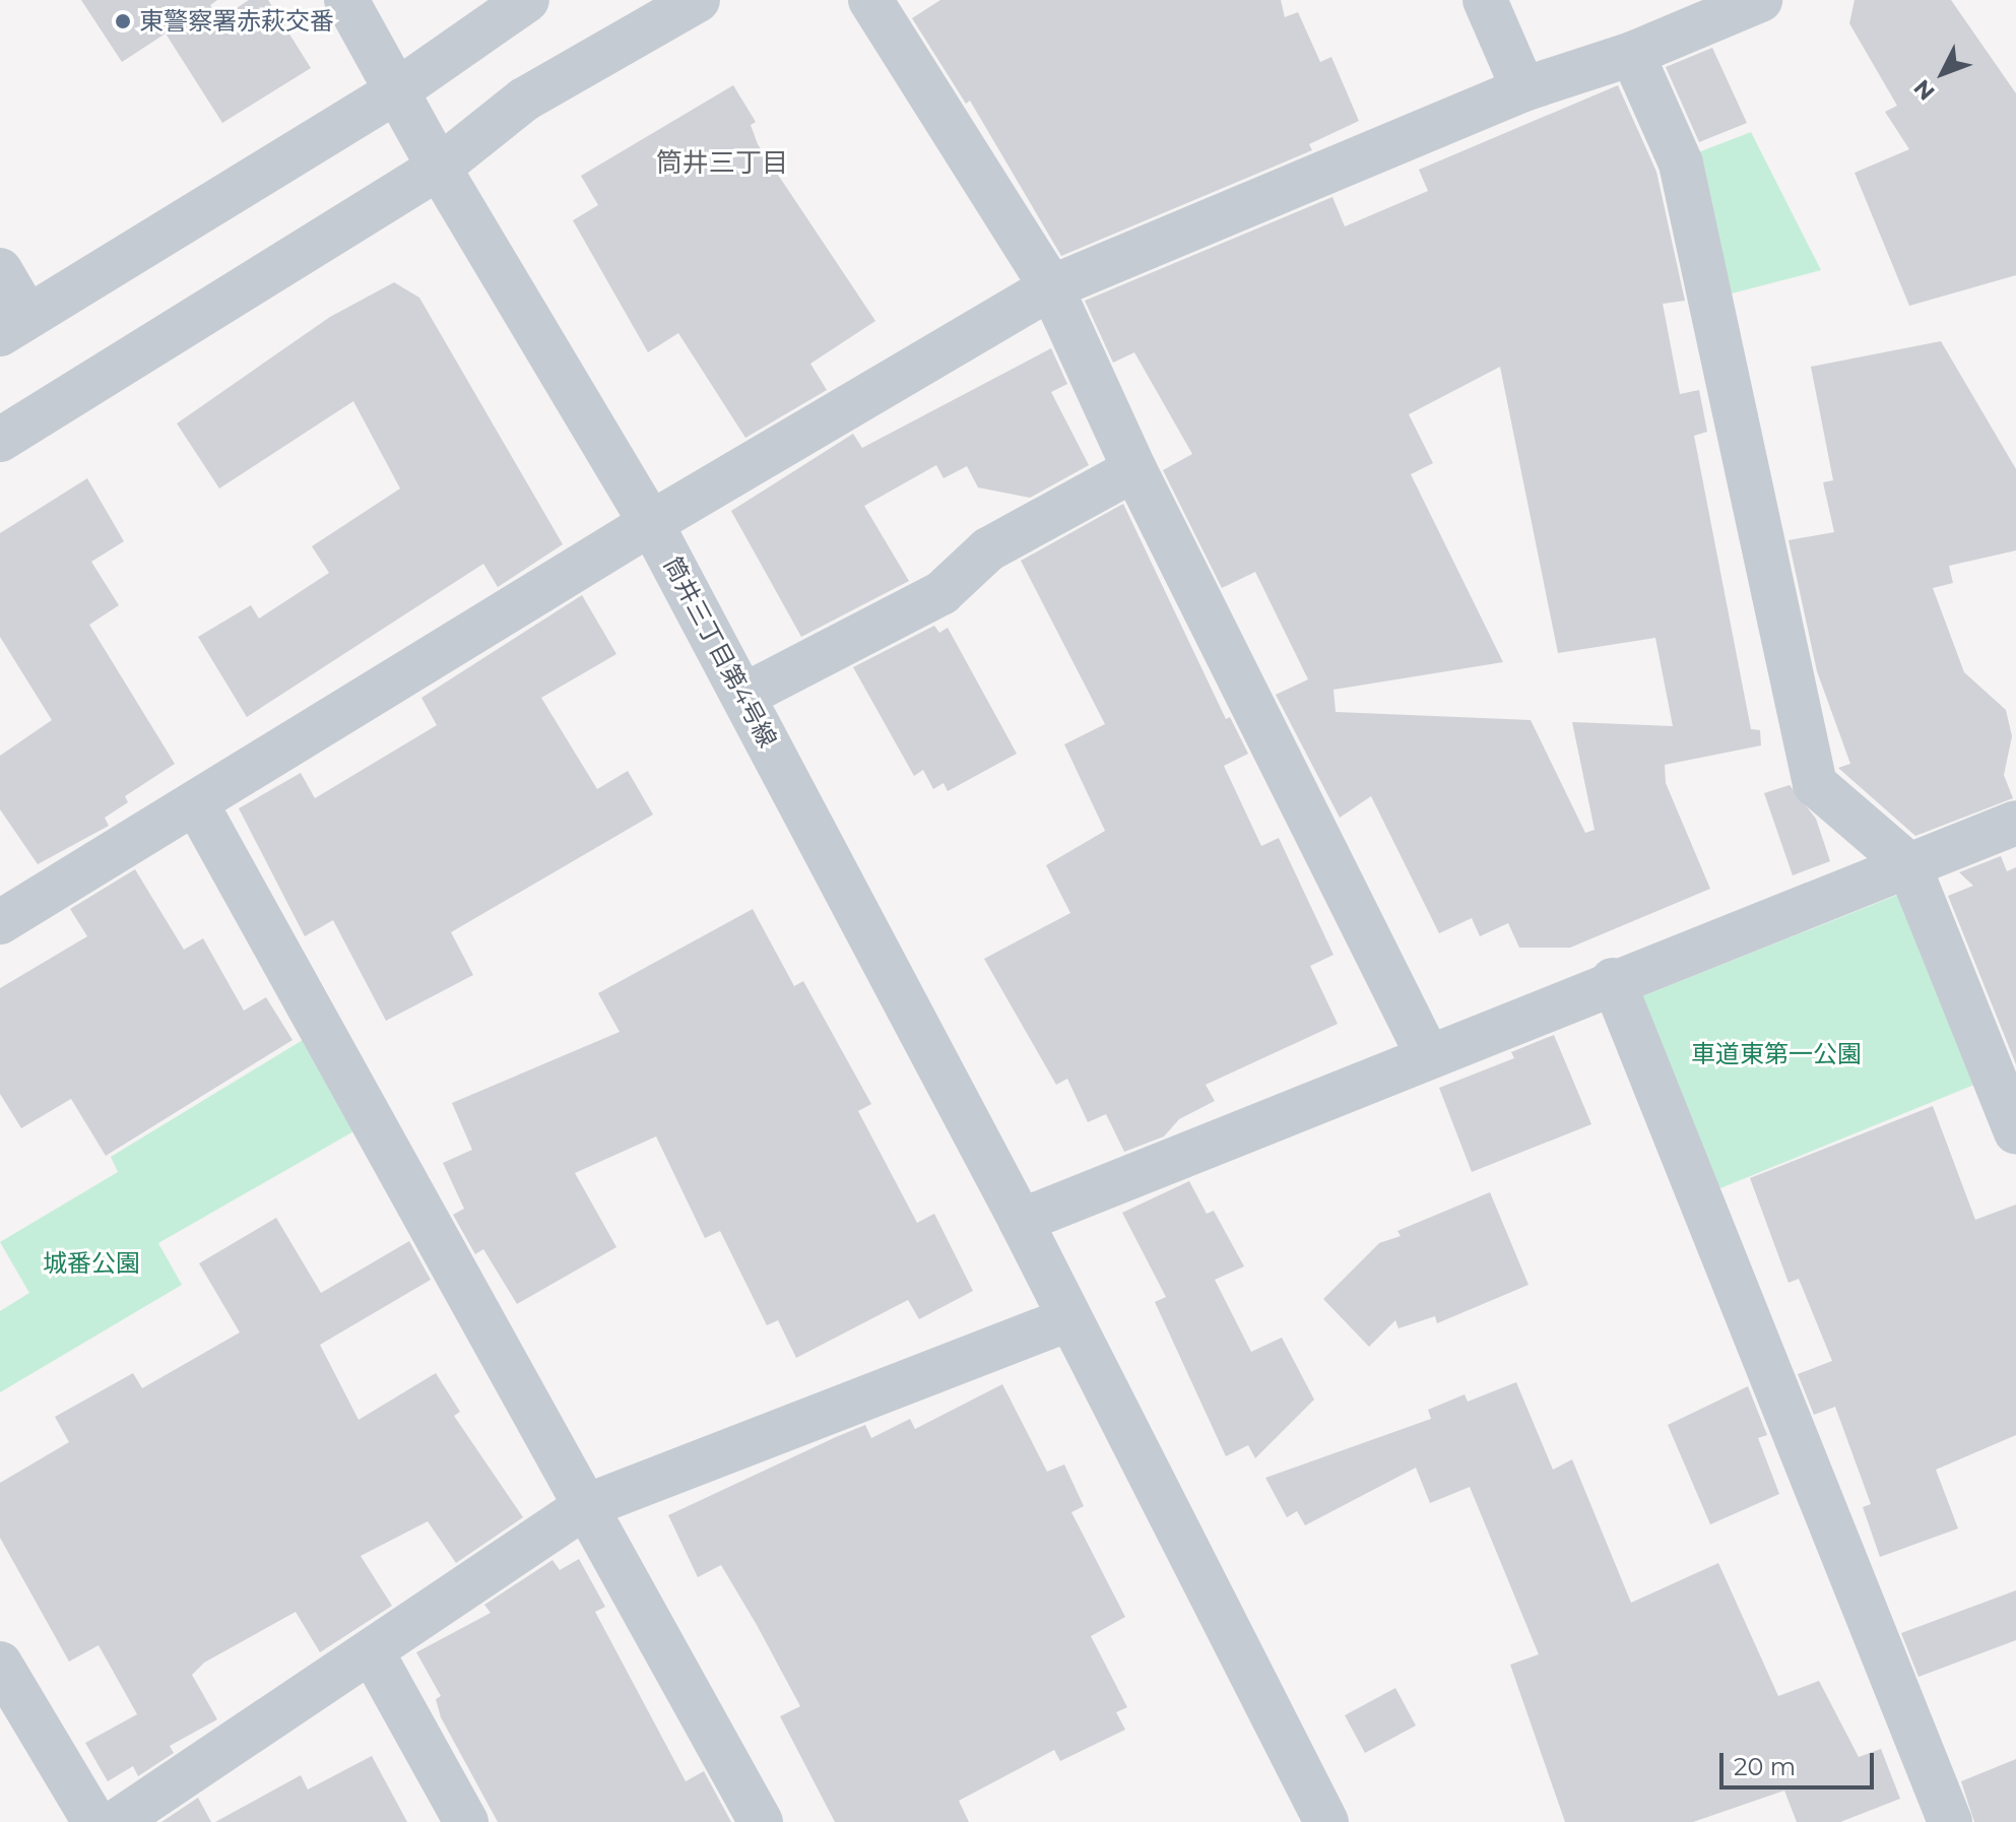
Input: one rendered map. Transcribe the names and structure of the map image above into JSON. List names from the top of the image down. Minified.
{"streets":{"street":["筒井三丁目第4号線"]},"districts":["筒井三丁目"],"parks":["車道東第一公園","城番公園"],"places":["東警察署赤萩交番"],"scale_bar":"20 m","north":"bottom left"}
